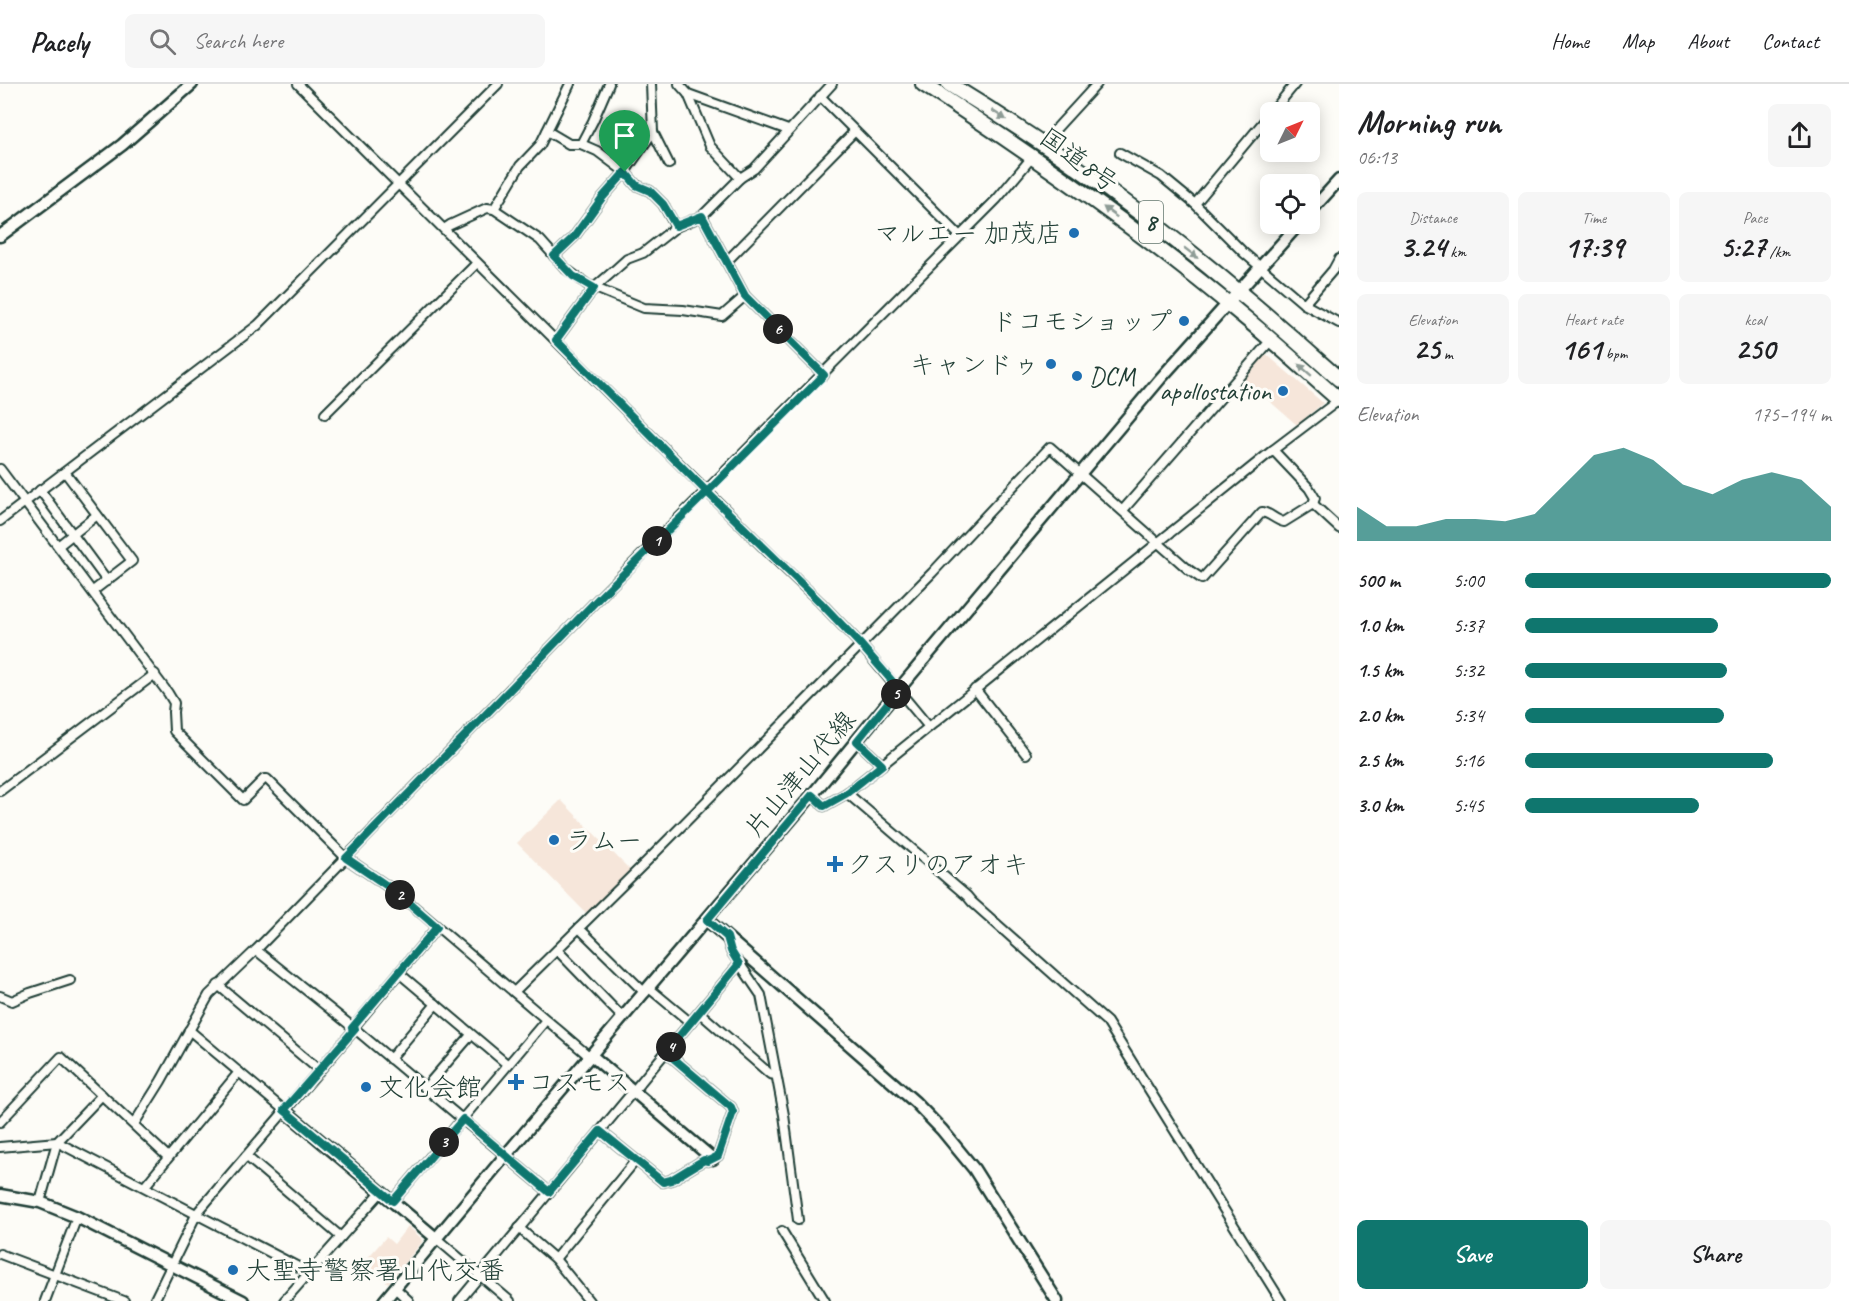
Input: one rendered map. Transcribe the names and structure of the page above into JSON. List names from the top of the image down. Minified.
{"streets":{"highway":["国道8号","8"],"main road":["片山津山代線"]},"crossings":[["国道8号","片山津山代線"]],"places":{"other":["マルエー 加茂店","ドコモショップ","キャンドゥ","DCM","apollostation","ラムー","文化会館","大聖寺警察署山代交番"],"health":["クスリのアオキ","コスモス"]},"north":"top right","page":{"header":"Pacely","search":"Search here","nav":["Home","Map","About","Contact"],"heading":["Morning run","06:13"],"stats":[["Distance","3.24 km"],["Time","17:39"],["Pace","5:27 /km"],["Elevation","25 m"],["Heart rate","161 bpm"],["kcal","250"]],"pins":["6","1","5","2","4","3"],"chart":["Elevation","175–194 m"],"list":[{"name":"500 m","note":"5:00"},{"name":"1.0 km","note":"5:37"},{"name":"1.5 km","note":"5:32"},{"name":"2.0 km","note":"5:34"},{"name":"2.5 km","note":"5:16"},{"name":"3.0 km","note":"5:45"}],"buttons":["Save","Share"]}}
